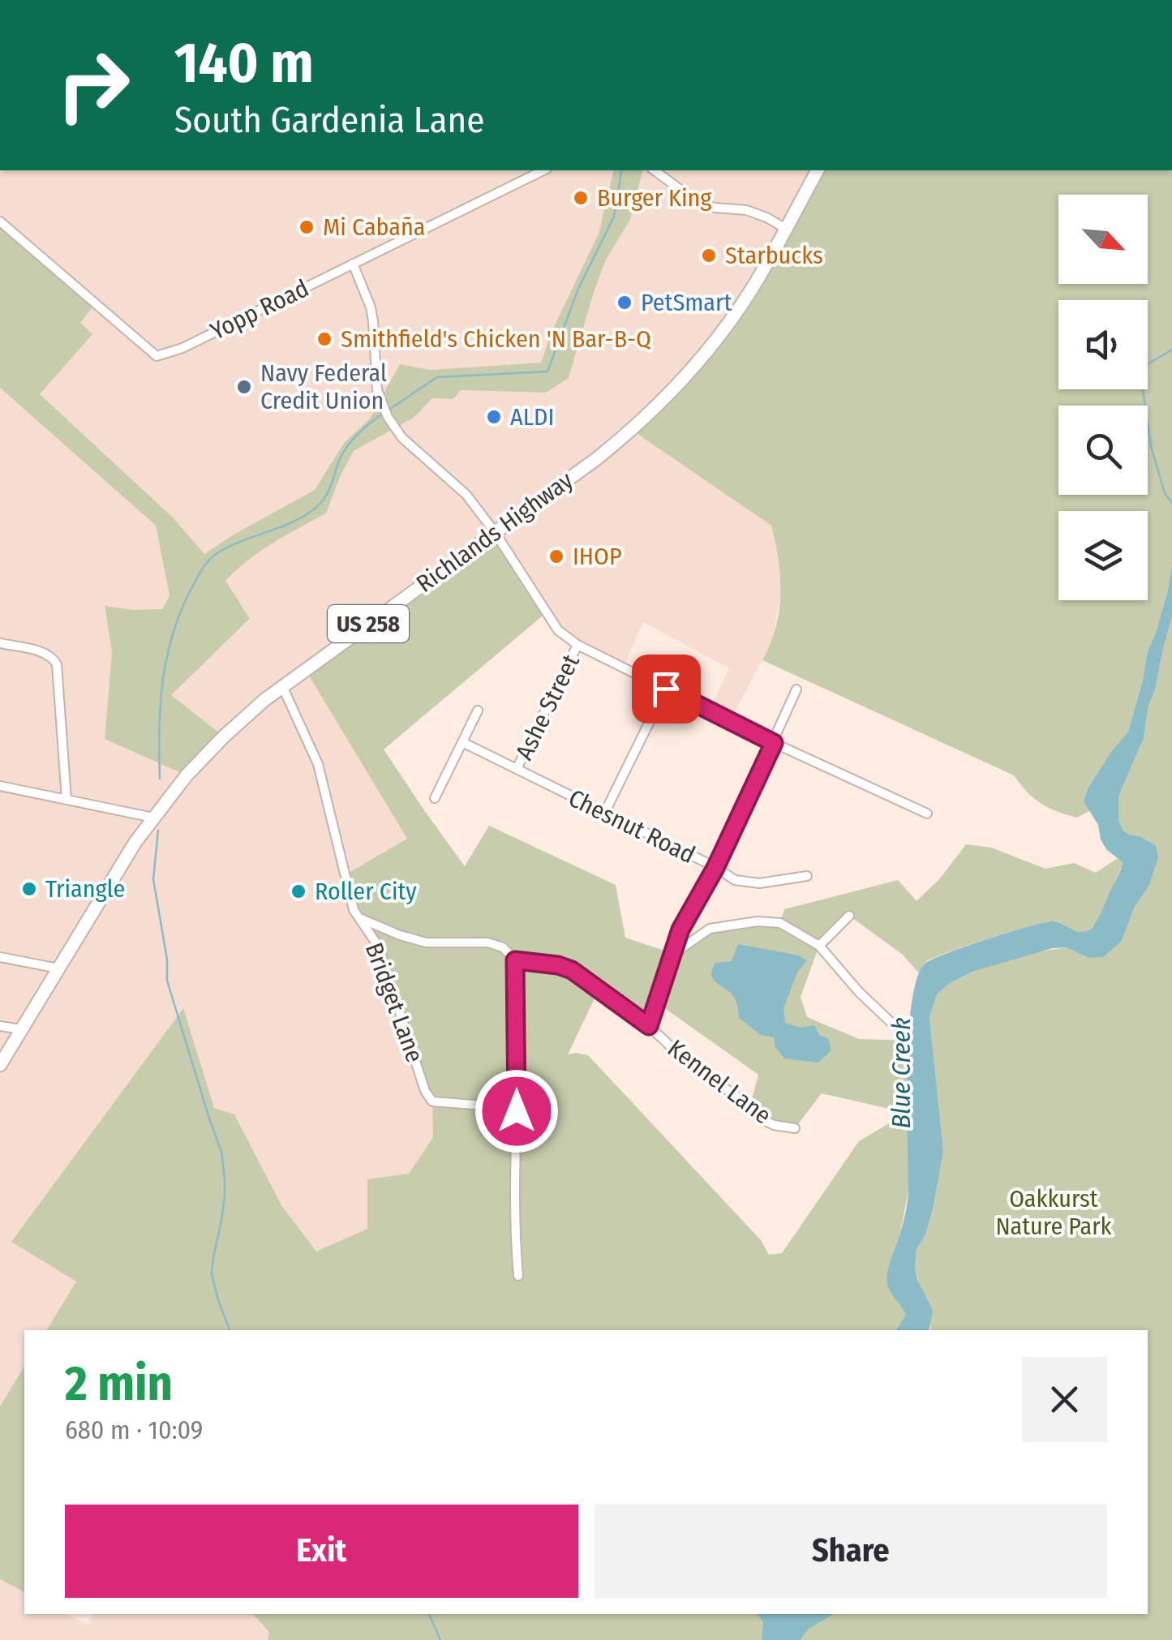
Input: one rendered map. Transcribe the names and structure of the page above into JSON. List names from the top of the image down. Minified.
{"streets":{"main road":["Richlands Highway","US 258"],"street":["Yopp Road","Ashe Street","Chesnut Road","Bridget Lane","Kennel Lane"]},"crossings":[["Richlands Highway","Bridget Lane"],["Ashe Street","Chesnut Road"]],"water":["Blue Creek"],"parks":["Oakkurst Nature Park"],"places":["Burger King","Mi Cabaña","Starbucks","PetSmart","Smithfield's Chicken 'N Bar-B-Q","Navy Federal Credit Union","ALDI","IHOP","Triangle","Roller City"],"north":"bottom right","page":{"turn":["140 m","South Gardenia Lane"],"heading":["2 min","680 m · 10:09"],"buttons":["Exit","Share"]}}
